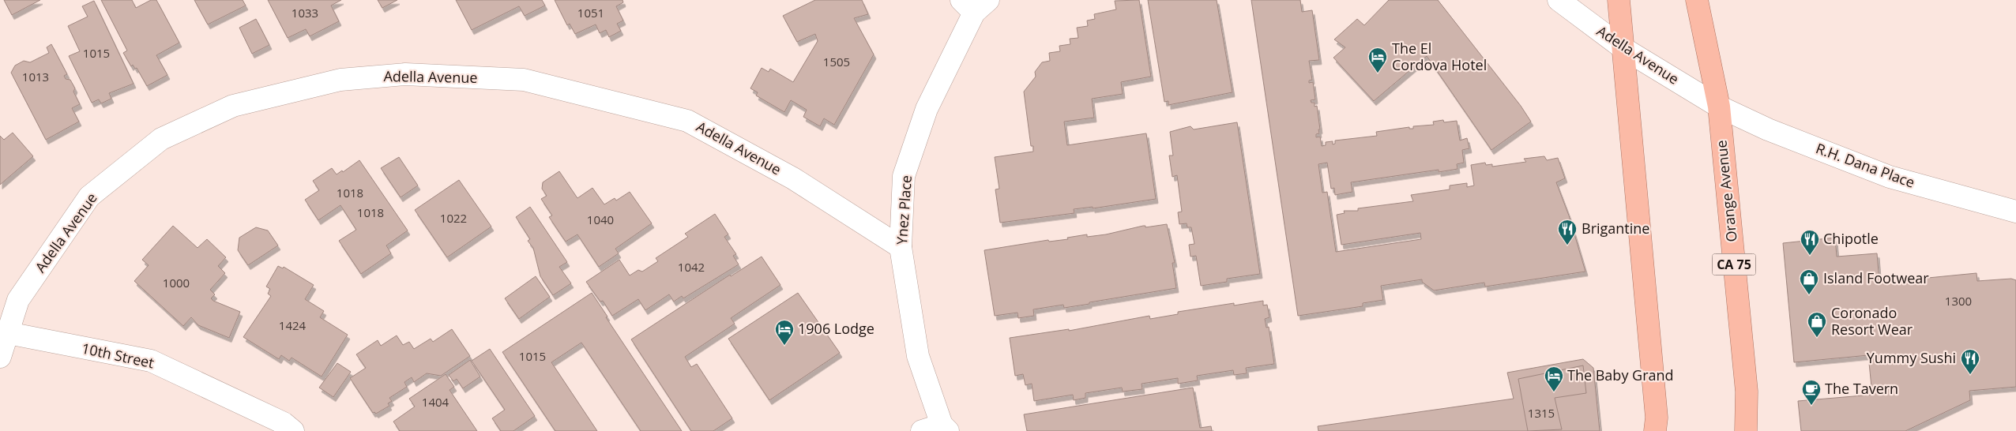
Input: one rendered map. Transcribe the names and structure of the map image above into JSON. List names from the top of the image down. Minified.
{"streets":{"highway":["Orange Avenue","CA 75"],"street":["Adella Avenue","R.H. Dana Place","Ynez Place","10th Street"]},"crossings":[["Adella Avenue","R.H. Dana Place"],["Adella Avenue","Orange Avenue"],["Adella Avenue","Ynez Place"],["Adella Avenue","10th Street"],["R.H. Dana Place","Orange Avenue"]],"places":{"hotel":["The El Cordova Hotel","1906 Lodge","The Baby Grand"],"restaurant":["Brigantine","Chipotle","Yummy Sushi"],"shop":["Island Footwear","Coronado Resort Wear"],"cafe":["The Tavern"]},"house_numbers":["1033","1051","1015","1505","1013","1018","1018","1022","1040","1042","1000","1300","1424","1015","1404","1315"]}
